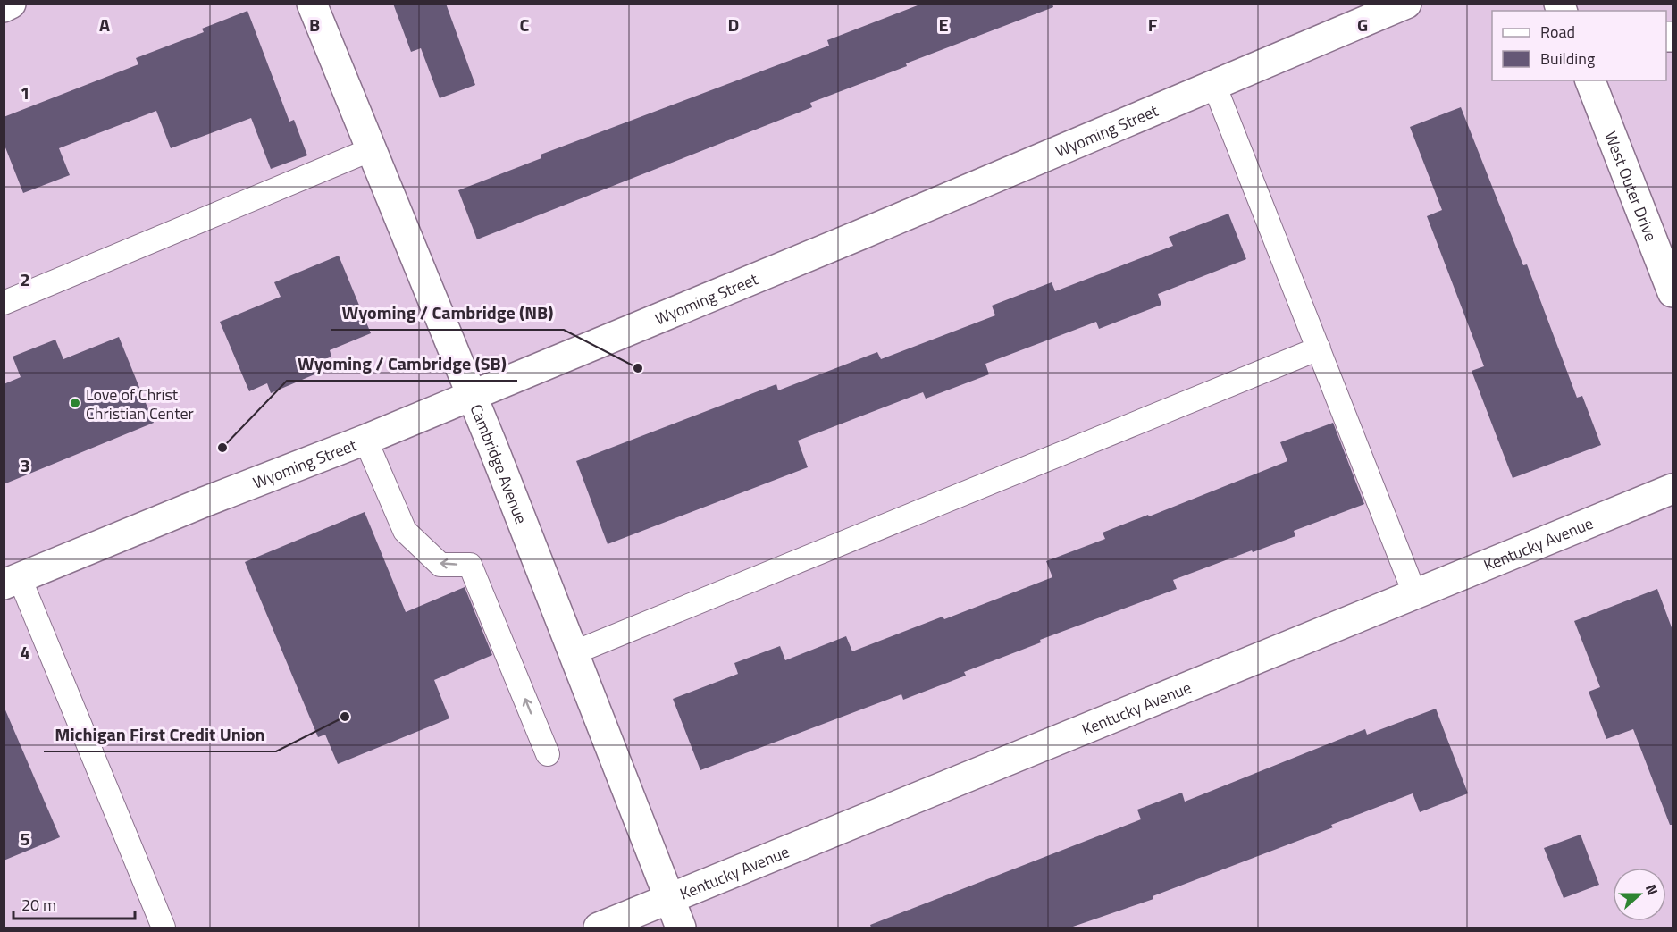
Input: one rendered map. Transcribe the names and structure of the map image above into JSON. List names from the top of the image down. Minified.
{"streets":{"street":["Wyoming Street","West Outer Drive","Cambridge Avenue","Kentucky Avenue"]},"crossings":[["Wyoming Street","Cambridge Avenue"],["Cambridge Avenue","Kentucky Avenue"]],"places":["Wyoming / Cambridge (NB)","Love of Christ Christian Center","Wyoming / Cambridge (SB)","Michigan First Credit Union"],"legend":["Road","Building"],"scale_bar":"20 m","north":"right","grid":{"columns":["A","B","C","D","E","F","G"],"rows":["1","2","3","4","5"]}}
